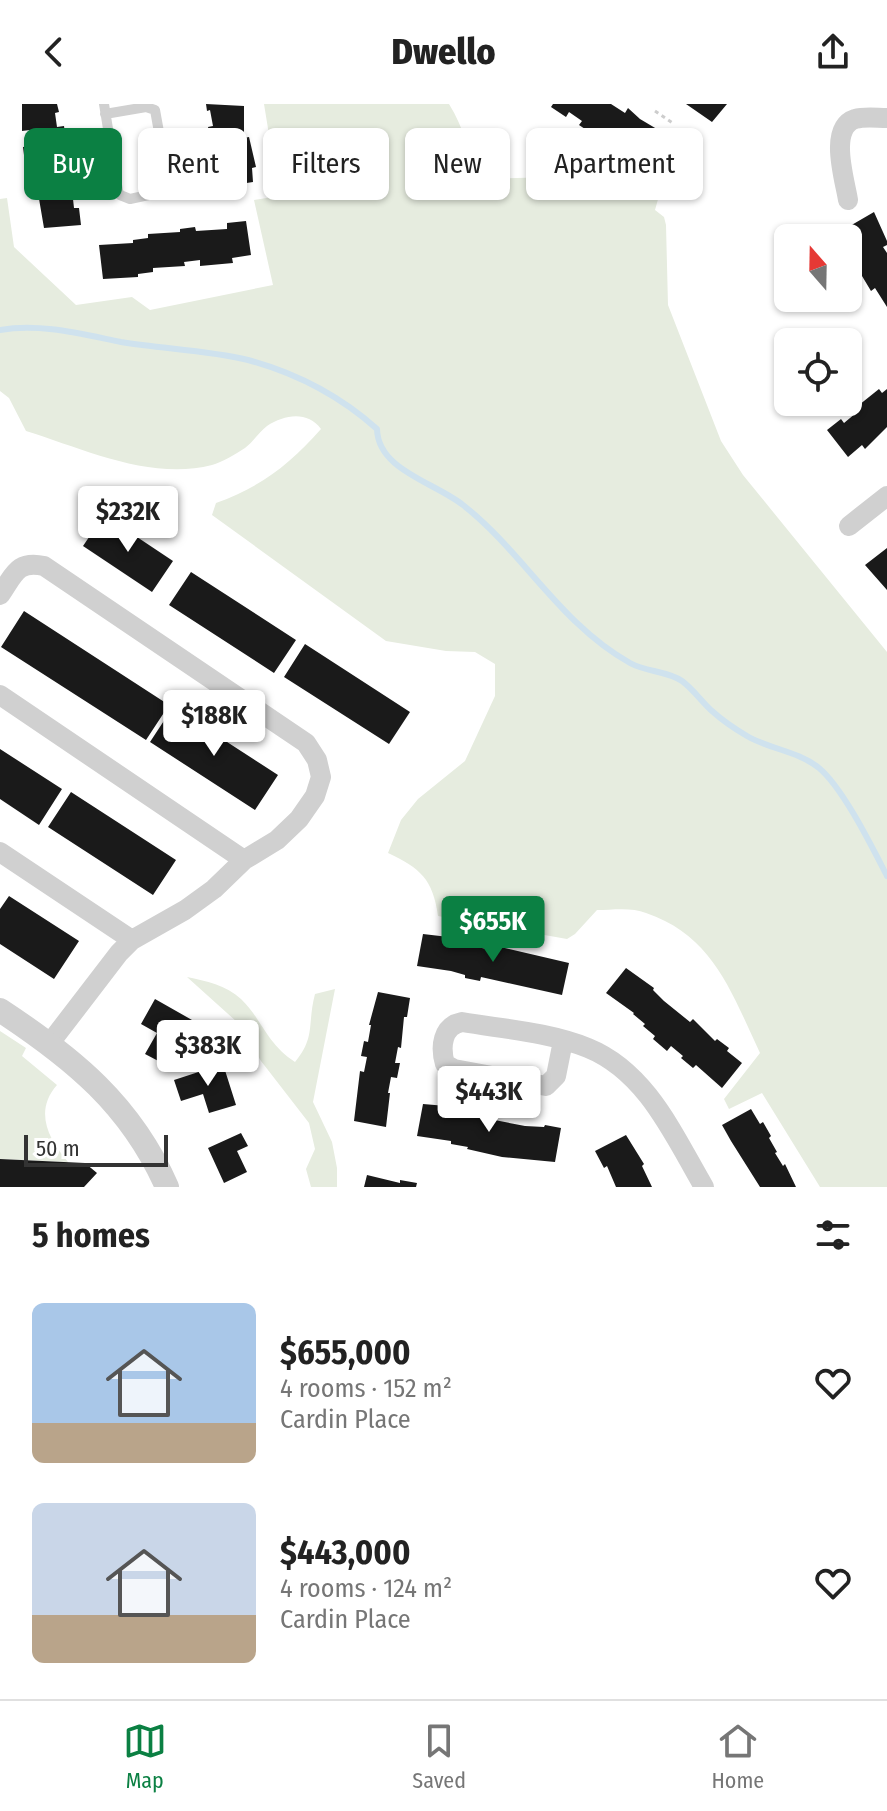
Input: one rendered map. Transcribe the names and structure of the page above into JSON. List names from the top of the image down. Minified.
{"scale_bar":"50 m","north":"top","page":{"header":"Dwello","chip":["Buy","Rent","Filters","New","Apartment"],"price":["$232K","$188K","$655K","$383K","$443K"],"scale":"50 m","heading":"5 homes","list":[{"name":"$655,000","note":"4 rooms · 152 m² · Cardin Place"},{"name":"$443,000","note":"4 rooms · 124 m² · Cardin Place"}],"tabs":["Map","Saved","Home"]}}
